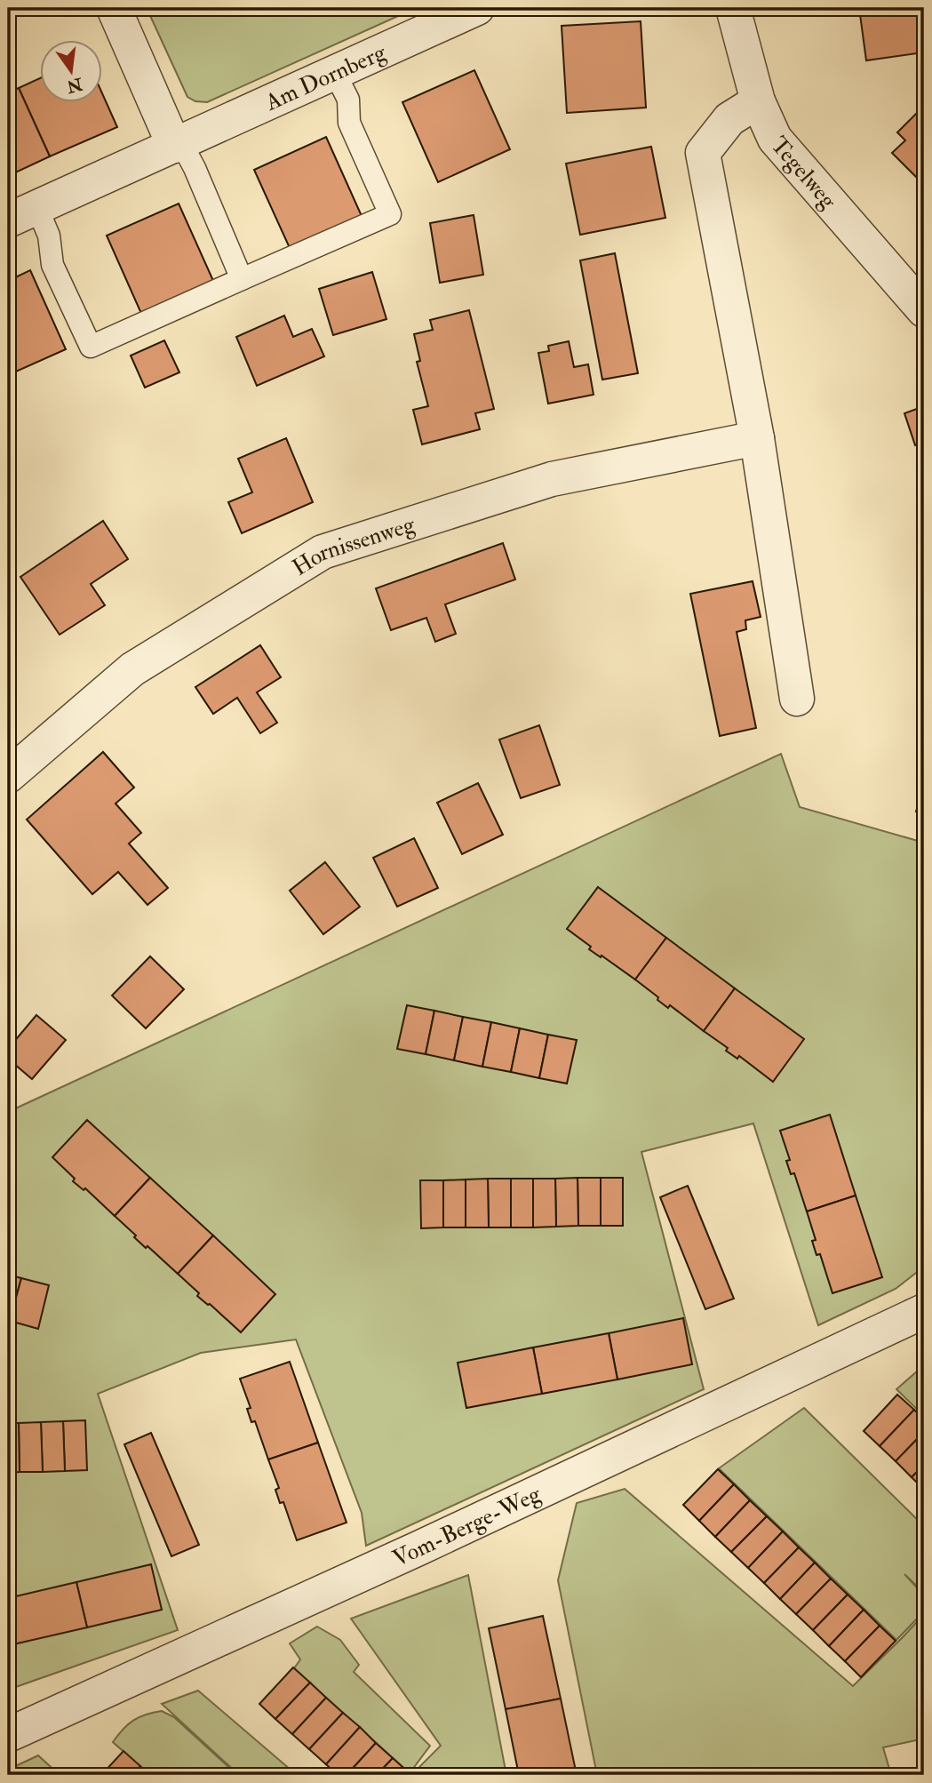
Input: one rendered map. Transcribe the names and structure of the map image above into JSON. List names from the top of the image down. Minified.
{"streets":{"street":["Am Dornberg","Tegelweg","Hornissenweg","Vom-Berge-Weg"]},"north":"bottom"}
